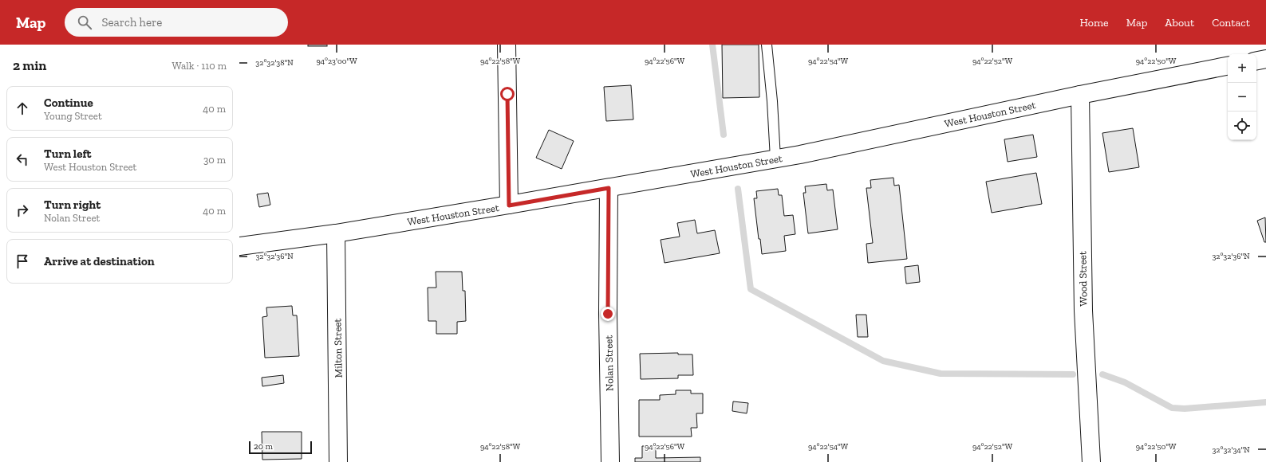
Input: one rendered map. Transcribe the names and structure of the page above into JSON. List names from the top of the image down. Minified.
{"streets":{"street":["West Houston Street","Wood Street","Milton Street","Nolan Street"]},"crossings":[["West Houston Street","Wood Street"],["West Houston Street","Milton Street"],["West Houston Street","Nolan Street"]],"scale_bar":"20 m","page":{"header":"Map","search":"Search here","nav":["Home","Map","About","Contact"],"heading":["2 min","Walk · 110 m"],"map_buttons":["+","−"],"list":[["Continue","Young Street","40 m"],["Turn left","West Houston Street","30 m"],["Turn right","Nolan Street","40 m"],"Arrive at destination"],"scale":"20 m"},"coordinates":["94°23'00\"W","94°22'58\"W","94°22'56\"W","94°22'54\"W","94°22'52\"W","94°22'50\"W","32°32'38\"N","32°32'36\"N","32°32'34\"N"]}
